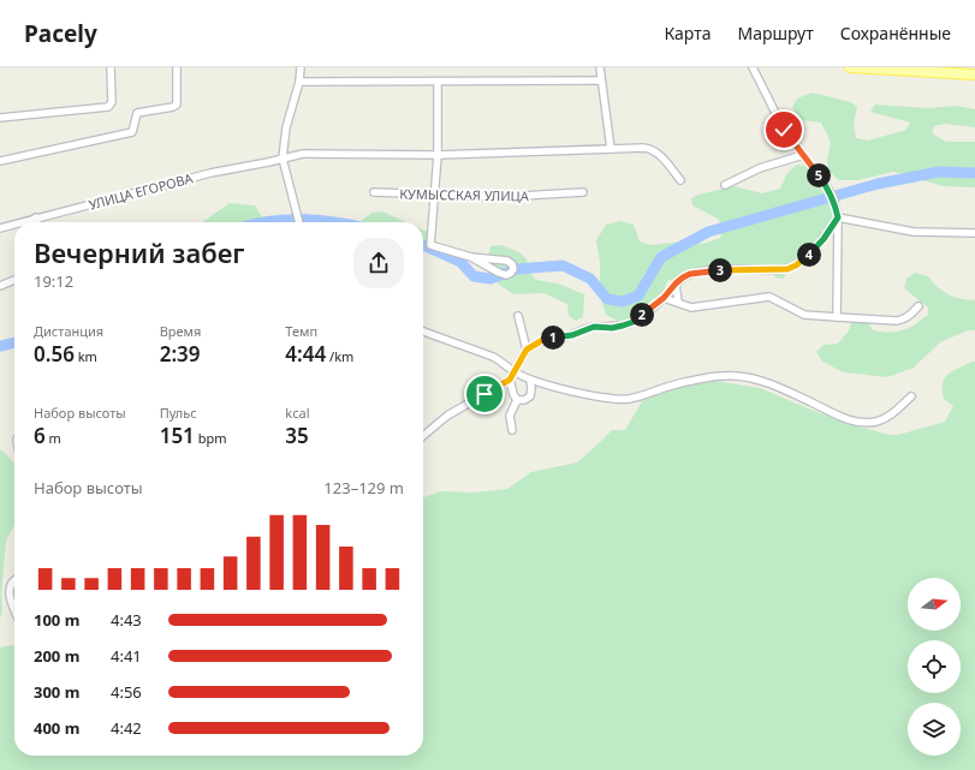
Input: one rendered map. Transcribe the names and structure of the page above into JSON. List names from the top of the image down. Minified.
{"streets":{"street":["УЛИЦА ЕГОРОВА","КУМЫССКАЯ УЛИЦА"]},"north":"right","page":{"header":"Pacely","nav":["Карта","Маршрут","Сохранённые"],"pins":["5","4","3","2","1"],"heading":["Вечерний забег","19:12"],"stats":[["Дистанция","0.56 km"],["Время","2:39"],["Темп","4:44 /km"],["Набор высоты","6 m"],["Пульс","151 bpm"],["kcal","35"]],"chart":["Набор высоты","123–129 m"],"list":[{"name":"100 m","note":"4:43"},{"name":"200 m","note":"4:41"},{"name":"300 m","note":"4:56"},{"name":"400 m","note":"4:42"}]}}
